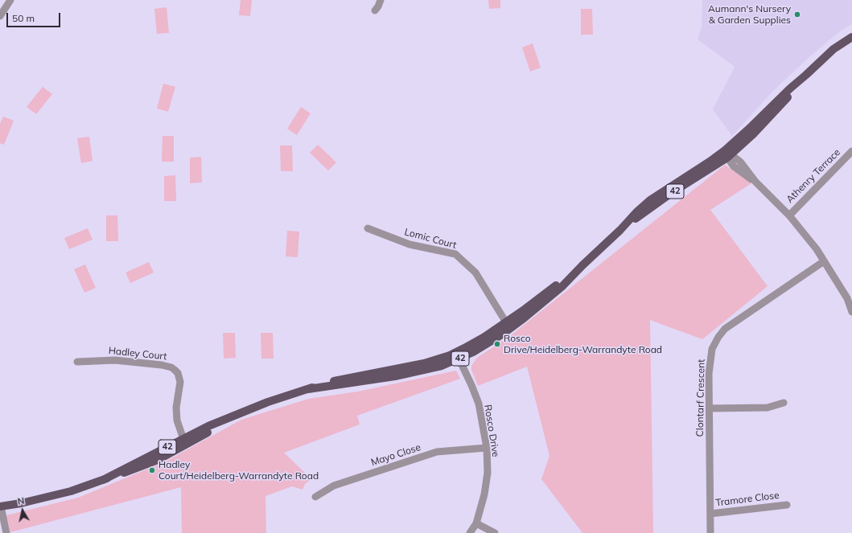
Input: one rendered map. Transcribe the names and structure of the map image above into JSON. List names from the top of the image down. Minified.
{"streets":{"main road":["42"],"street":["Athenry Terrace","Lomic Court","Hadley Court","Clontarf Crescent","Rosco Drive","Mayo Close","Tramore Close"]},"crossings":[["42","Lomic Court"],["42","Hadley Court"],["42","Rosco Drive"],["Clontarf Crescent","Tramore Close"],["Rosco Drive","Mayo Close"]],"places":["Aumann's Nursery & Garden Supplies","Rosco Drive/Heidelberg-Warrandyte Road","Hadley Court/Heidelberg-Warrandyte Road"],"scale_bar":"50 m","north":"top"}
